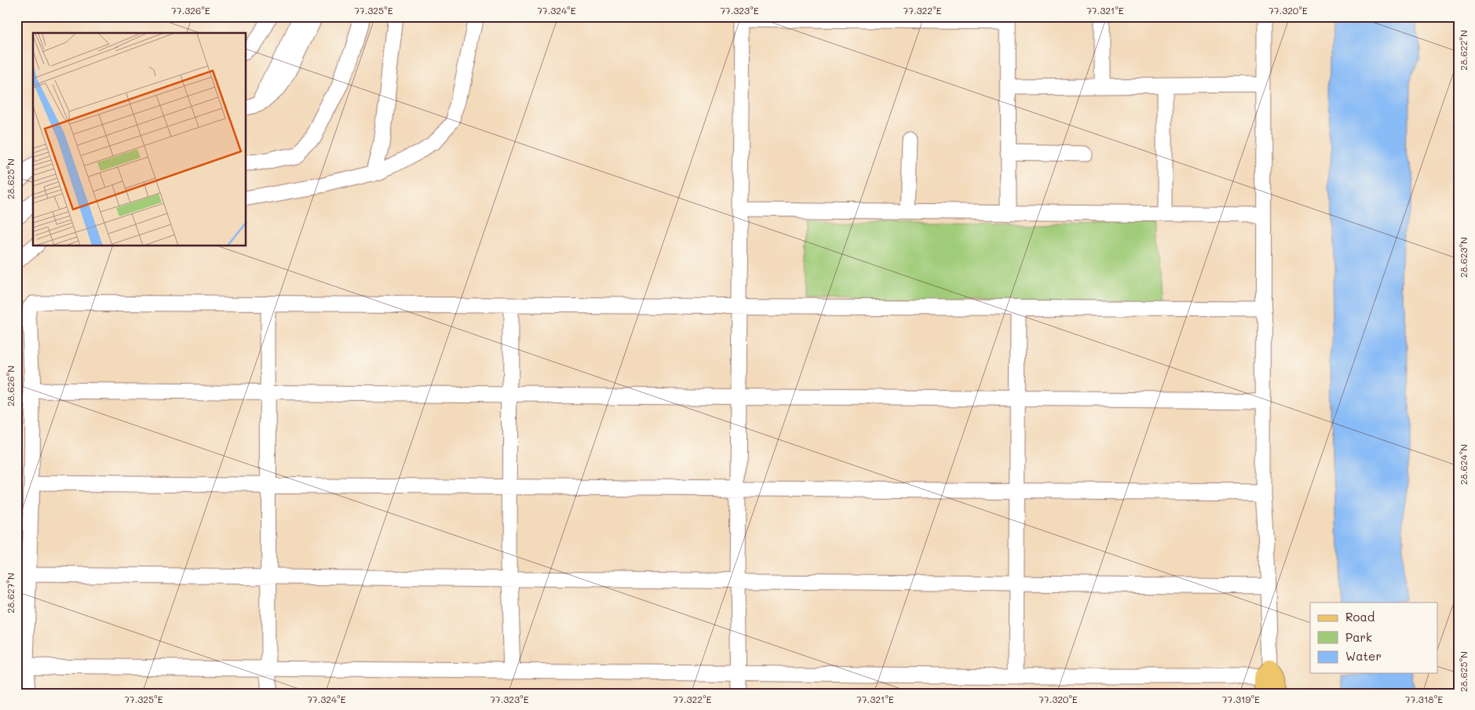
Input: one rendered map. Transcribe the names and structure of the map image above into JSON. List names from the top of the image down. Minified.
{"legend":["Road","Park","Water"],"coordinates":["77.326°E","77.325°E","77.324°E","77.323°E","77.322°E","77.321°E","77.320°E","28.622°N","28.625°N","28.623°N","28.626°N","28.624°N","28.627°N","77.319°E","77.318°E"]}
